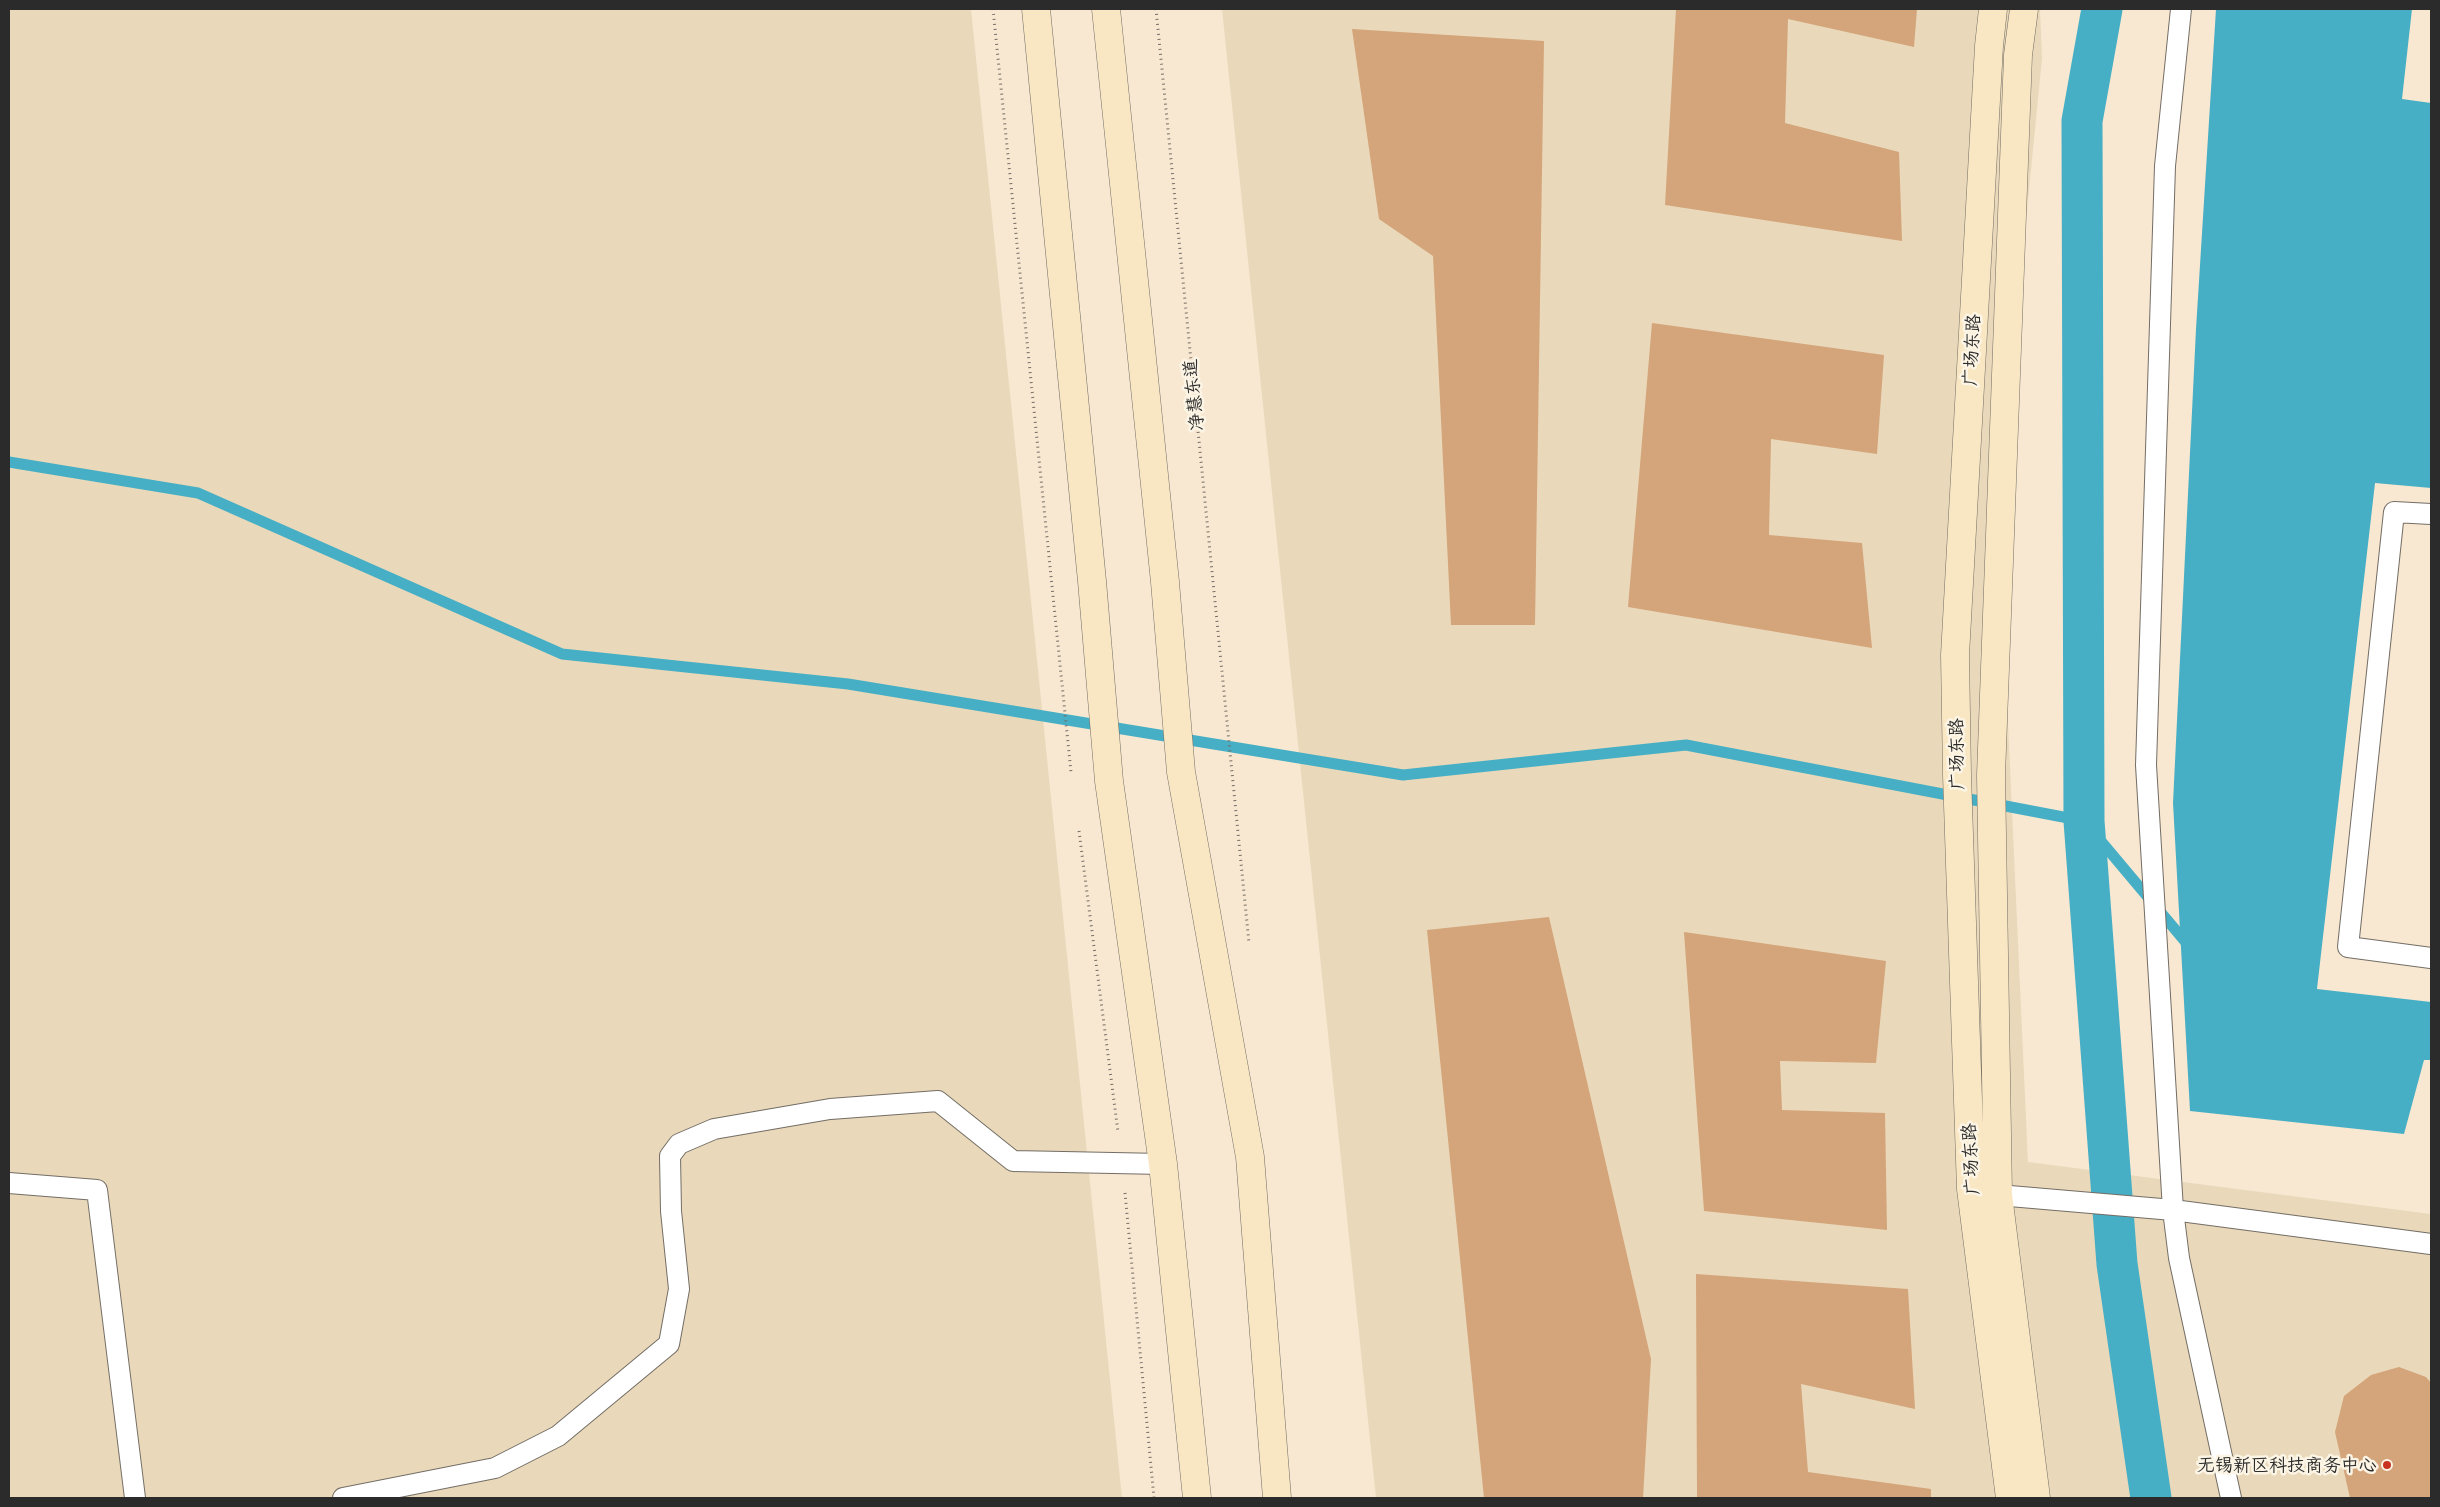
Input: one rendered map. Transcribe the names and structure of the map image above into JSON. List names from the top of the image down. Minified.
{"streets":{"street":["广场东路"],"path":["净慧东道"]},"places":["无锡新区科技商务中心"]}
